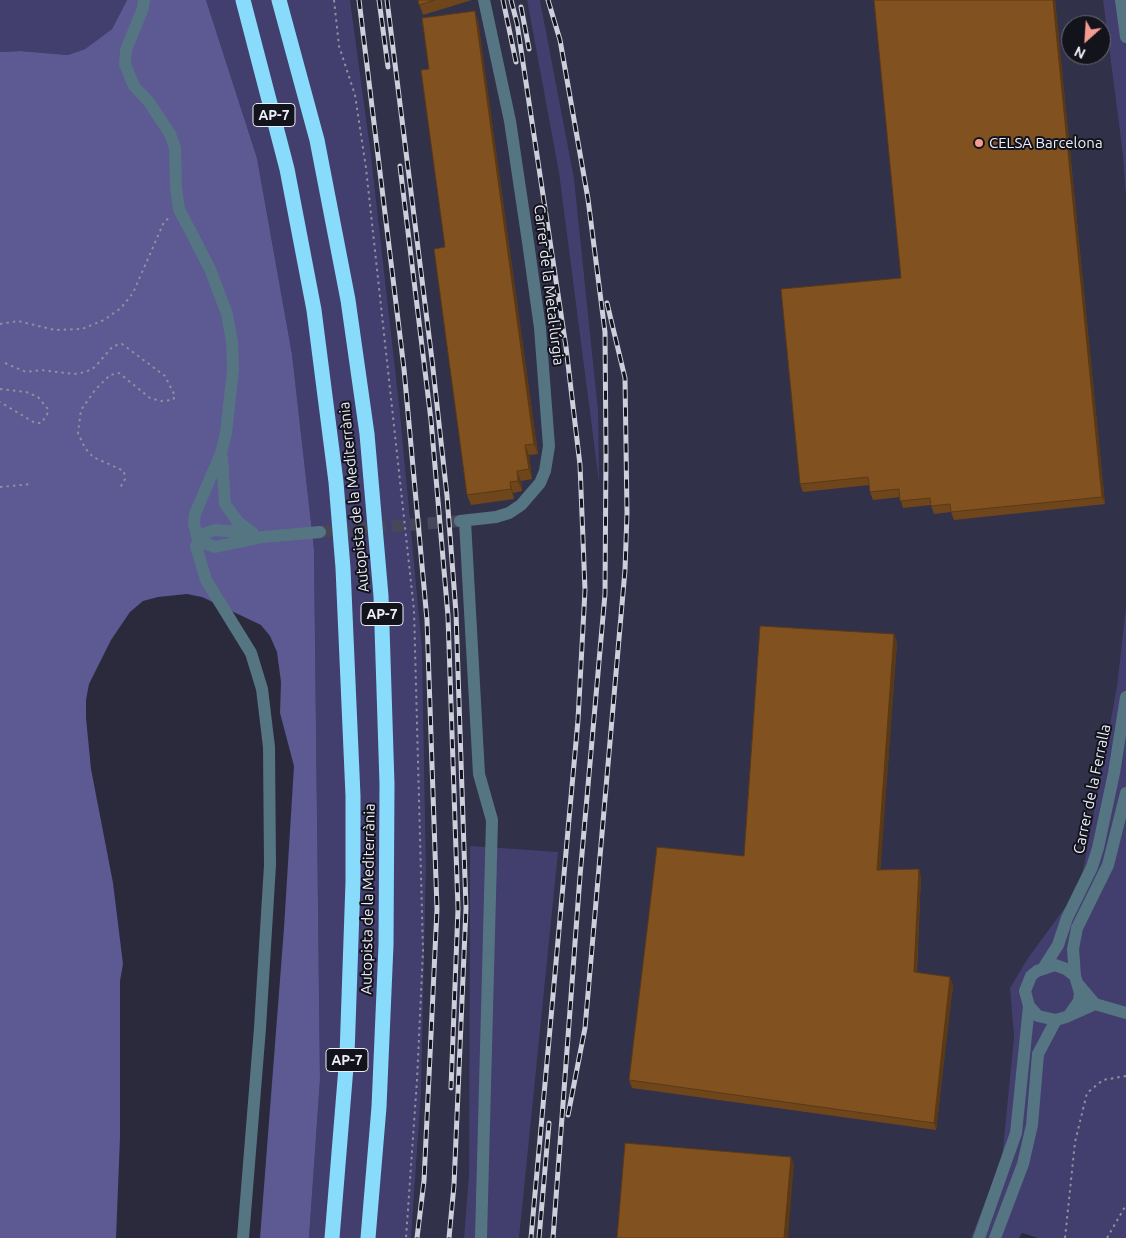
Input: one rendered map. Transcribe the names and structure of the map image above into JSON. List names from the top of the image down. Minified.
{"streets":{"highway":["AP-7","Autopista de la Mediterrània"],"street":["Carrer de la Metal·lúrgia","Carrer de la Ferralla"]},"places":["CELSA Barcelona"],"north":"bottom left"}
